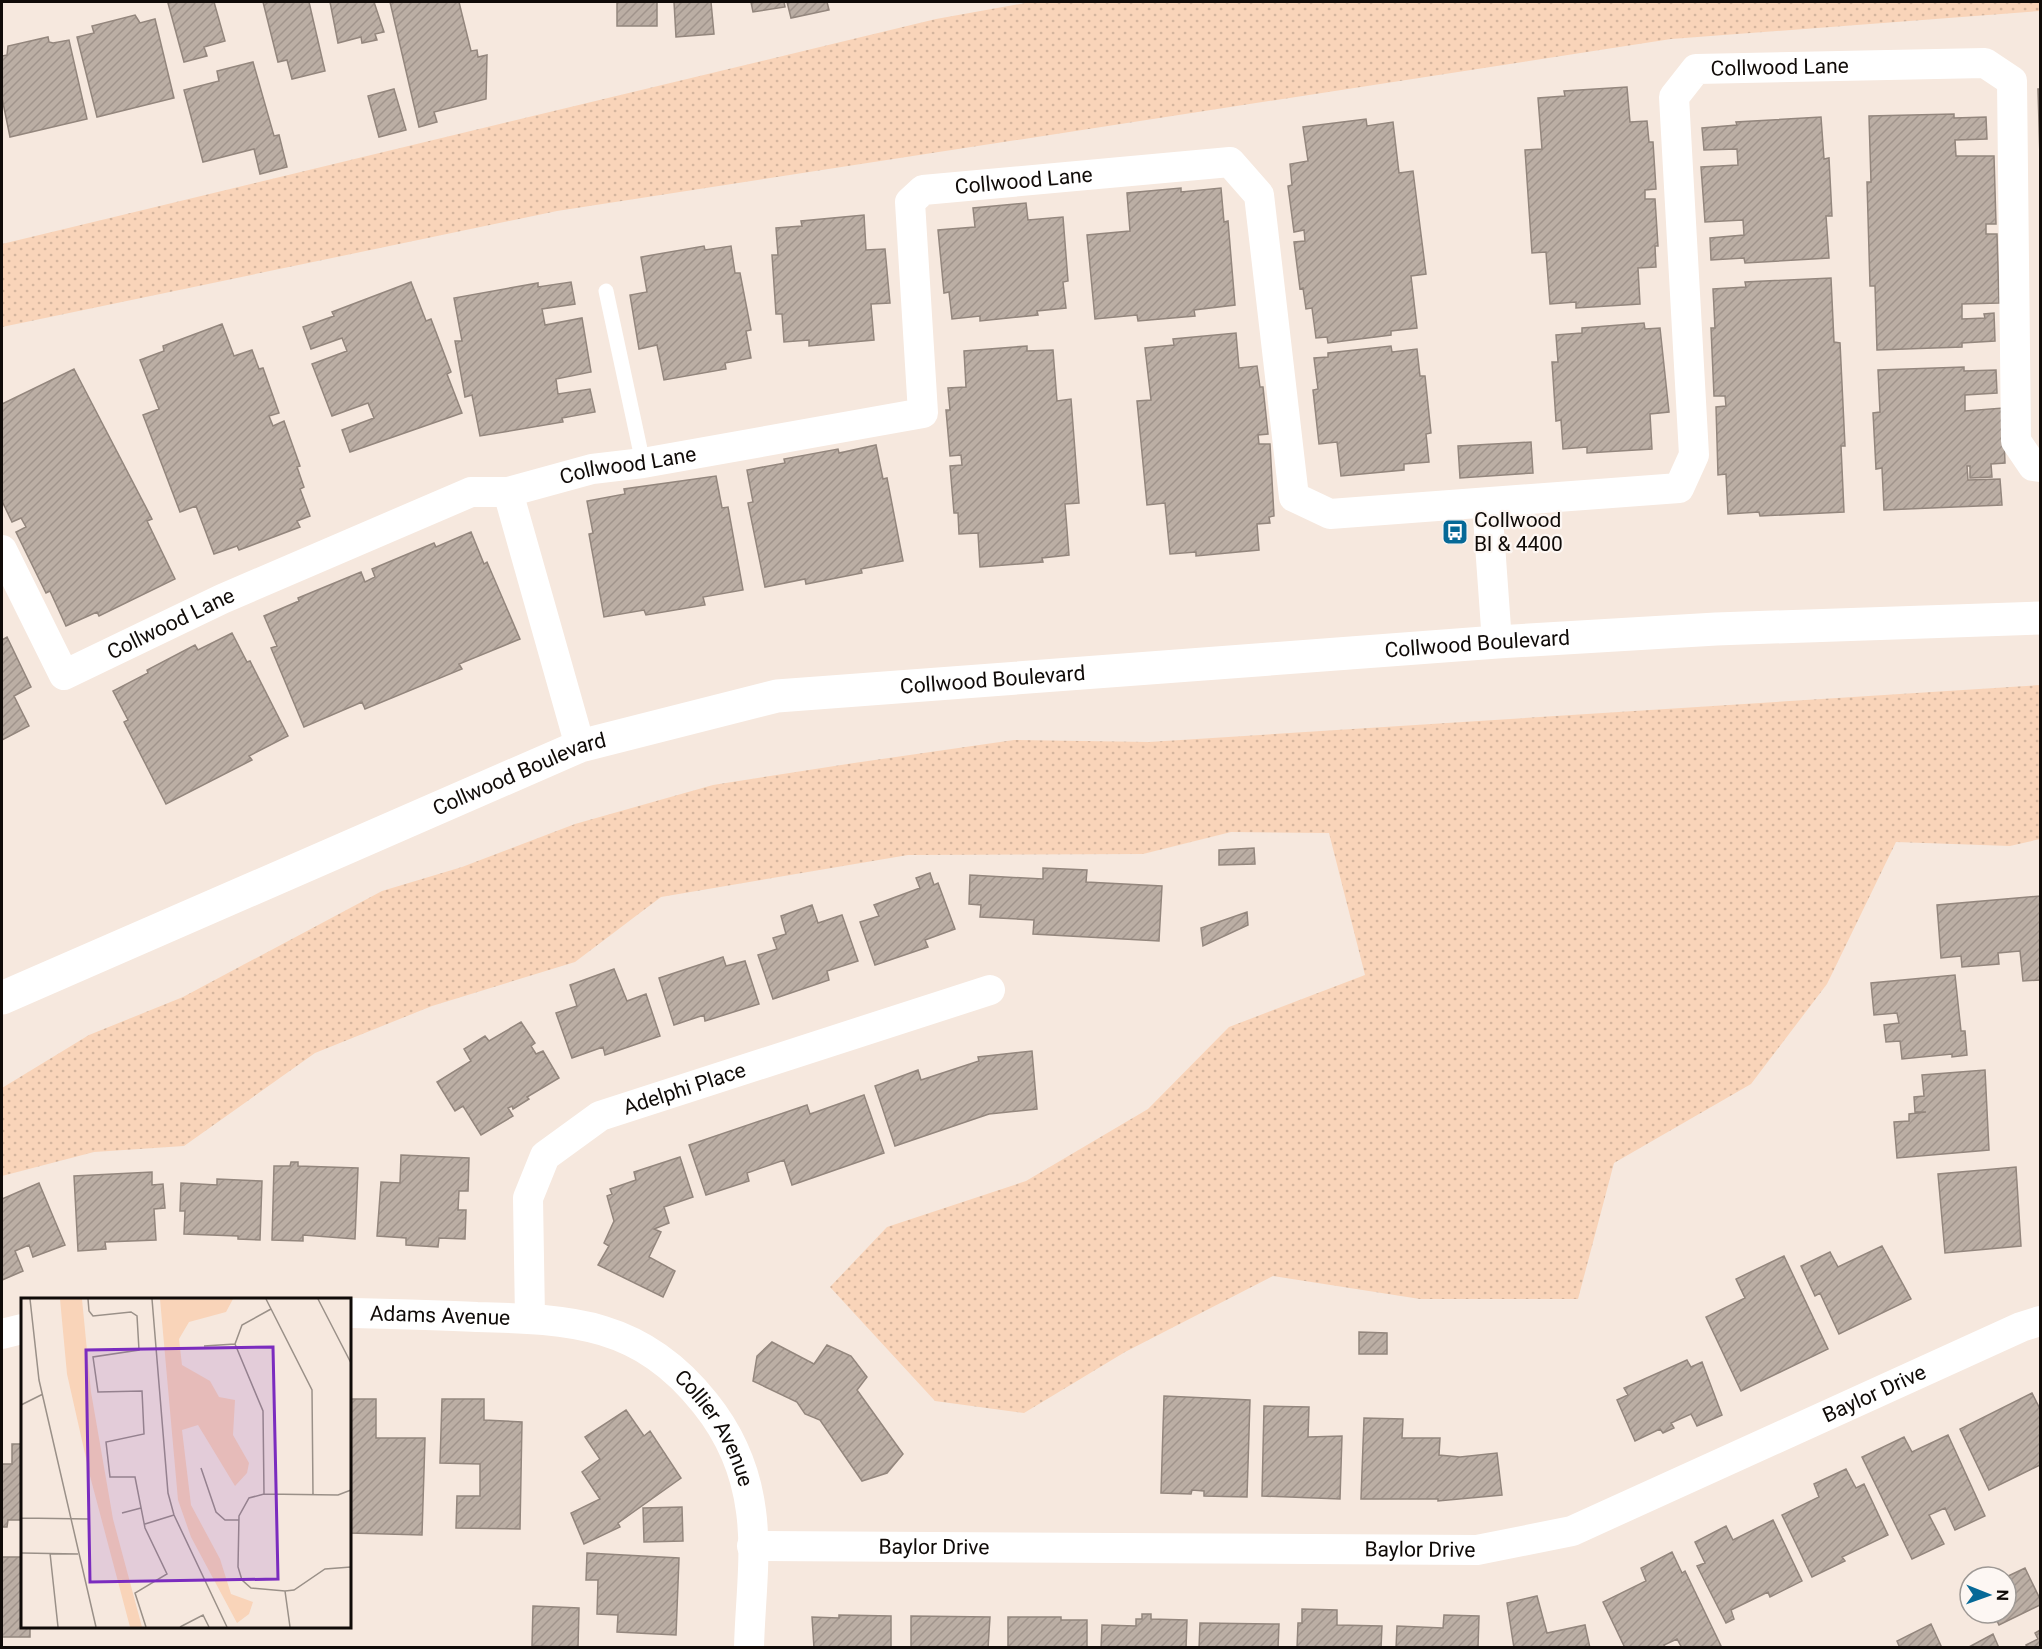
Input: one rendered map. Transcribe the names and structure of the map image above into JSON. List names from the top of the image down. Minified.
{"streets":{"main road":["Collwood Boulevard"],"street":["Collwood Lane","Adelphi Place","Adams Avenue","Baylor Drive","Collier Avenue"]},"crossings":[["Adelphi Place","Adams Avenue"],["Adelphi Place","Collier Avenue"],["Adams Avenue","Collier Avenue"],["Baylor Drive","Collier Avenue"]],"places":{"bus stop":["Collwood Bl & 4400"]},"north":"right"}
